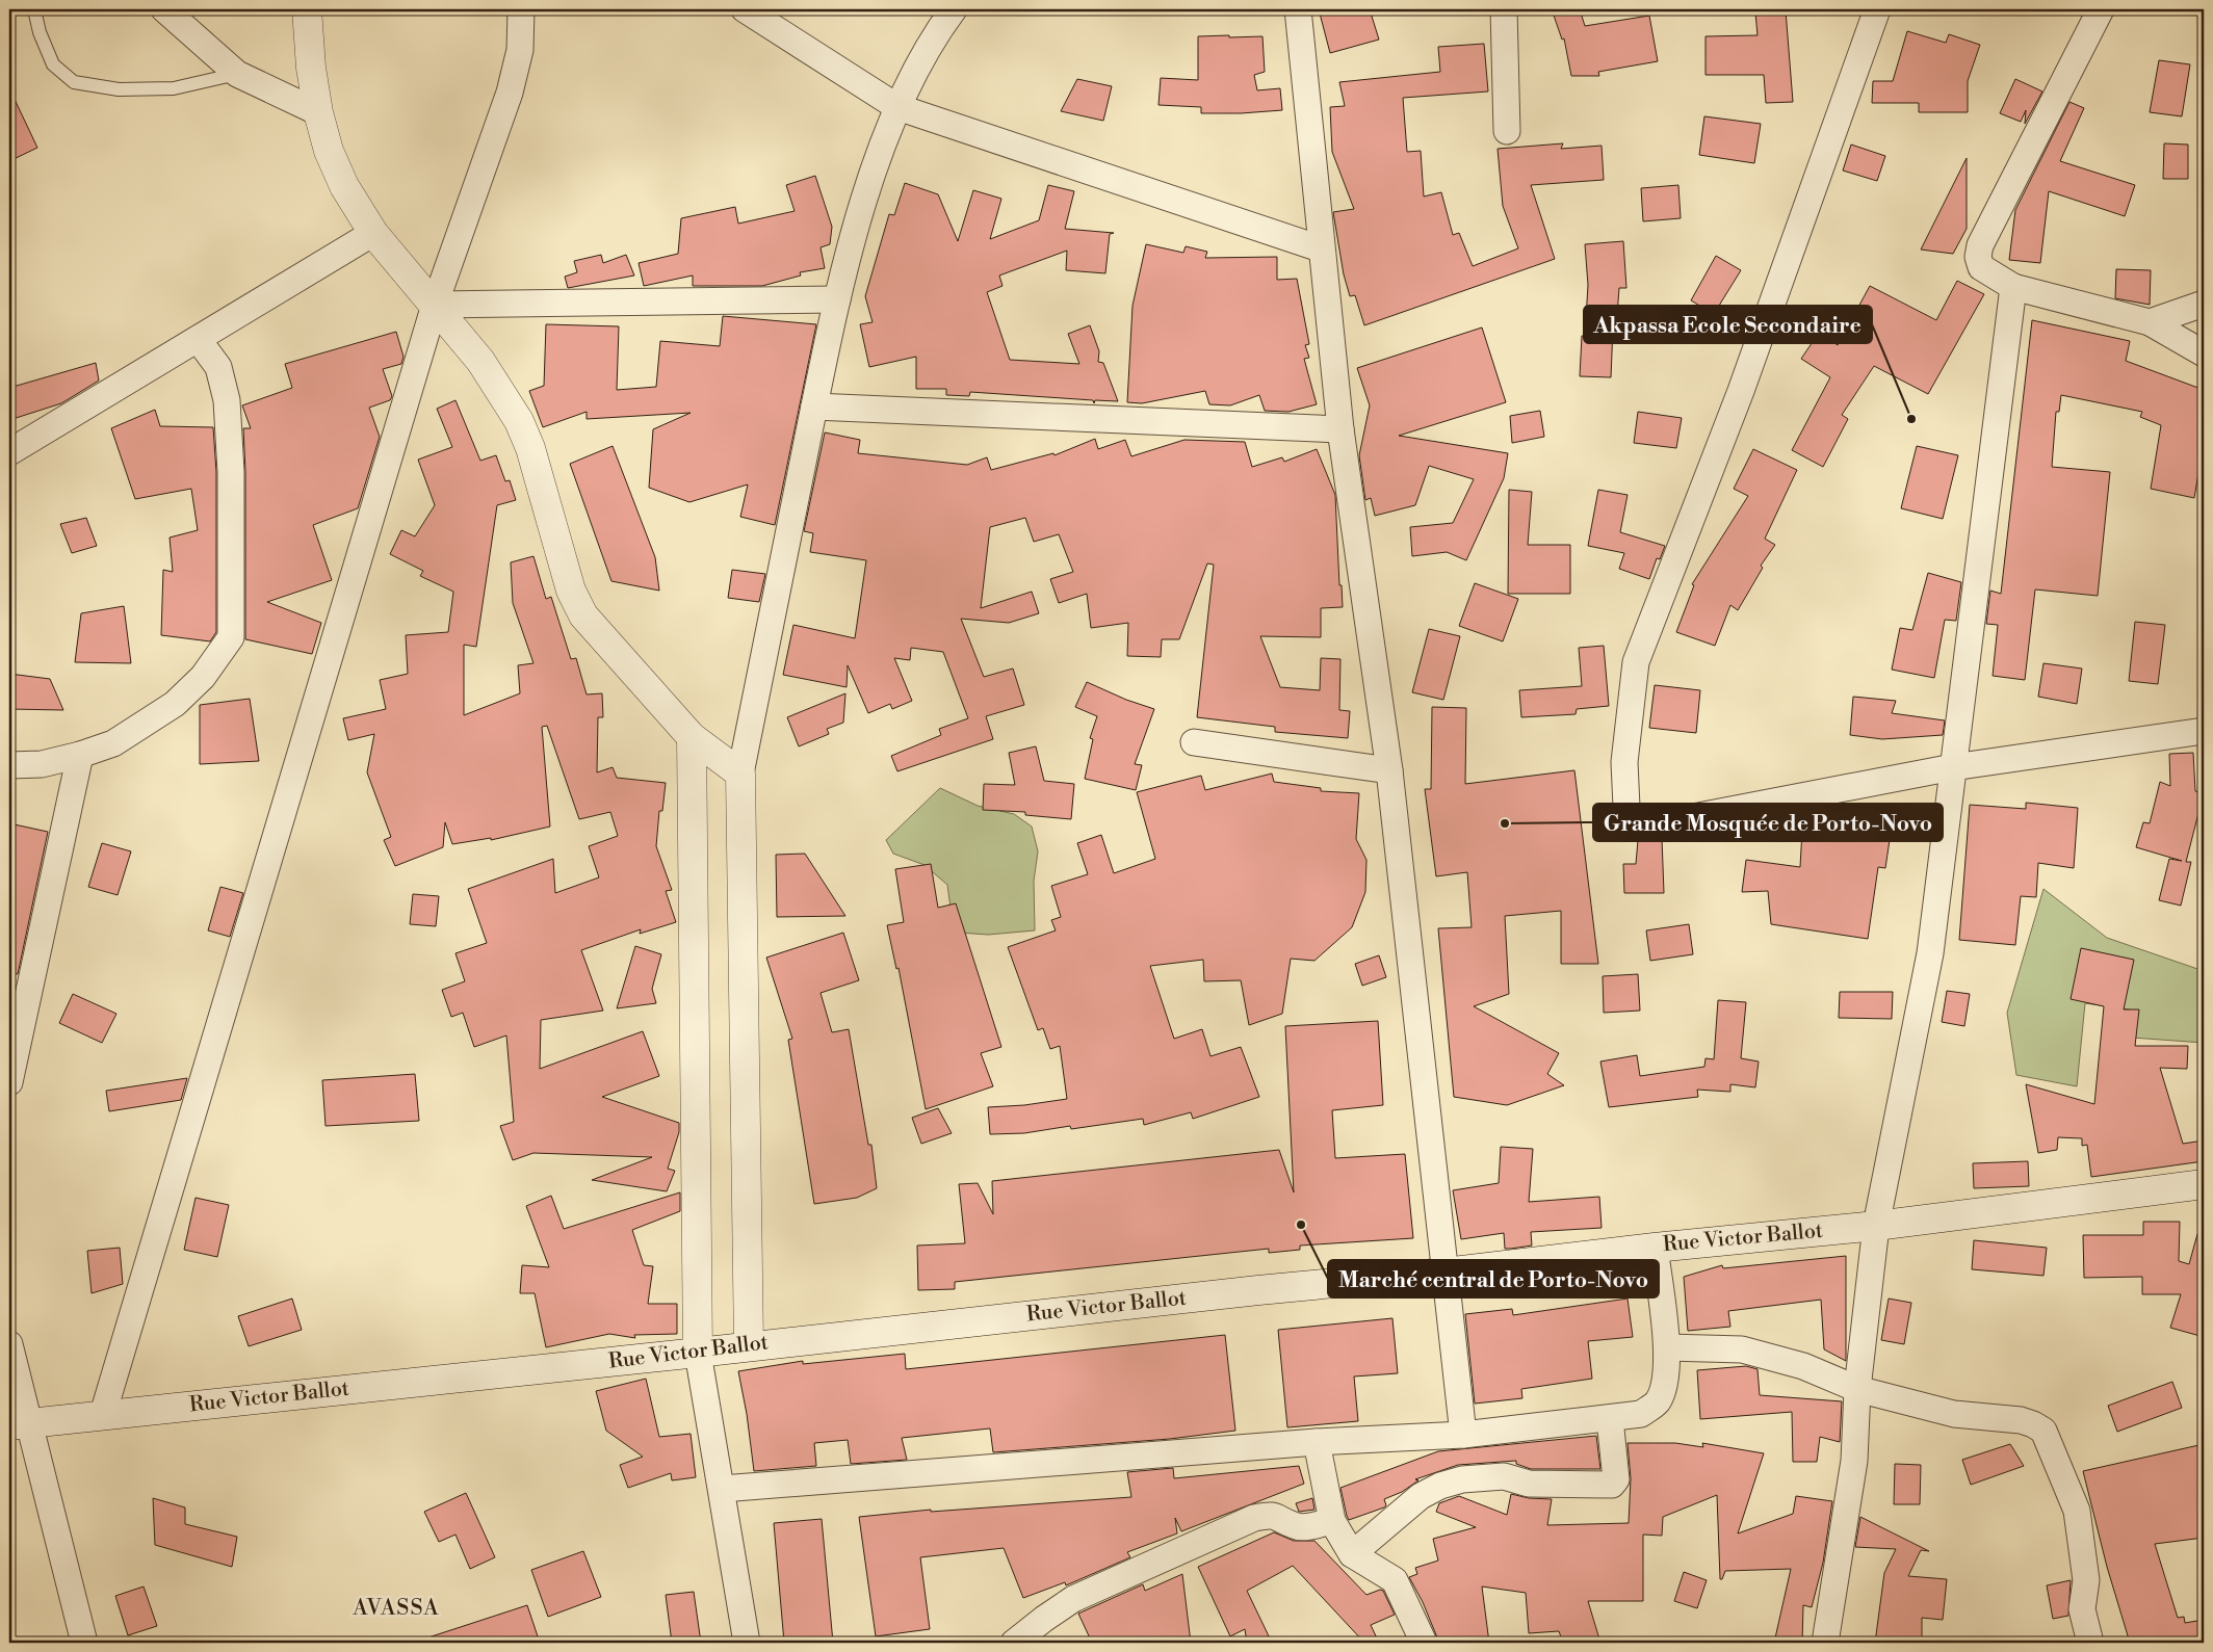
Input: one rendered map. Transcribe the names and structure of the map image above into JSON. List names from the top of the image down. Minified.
{"streets":{"main road":["Rue Victor Ballot"]},"districts":["AVASSA"],"places":["Akpassa Ecole Secondaire","Grande Mosquée de Porto-Novo","Marché central de Porto-Novo"]}
